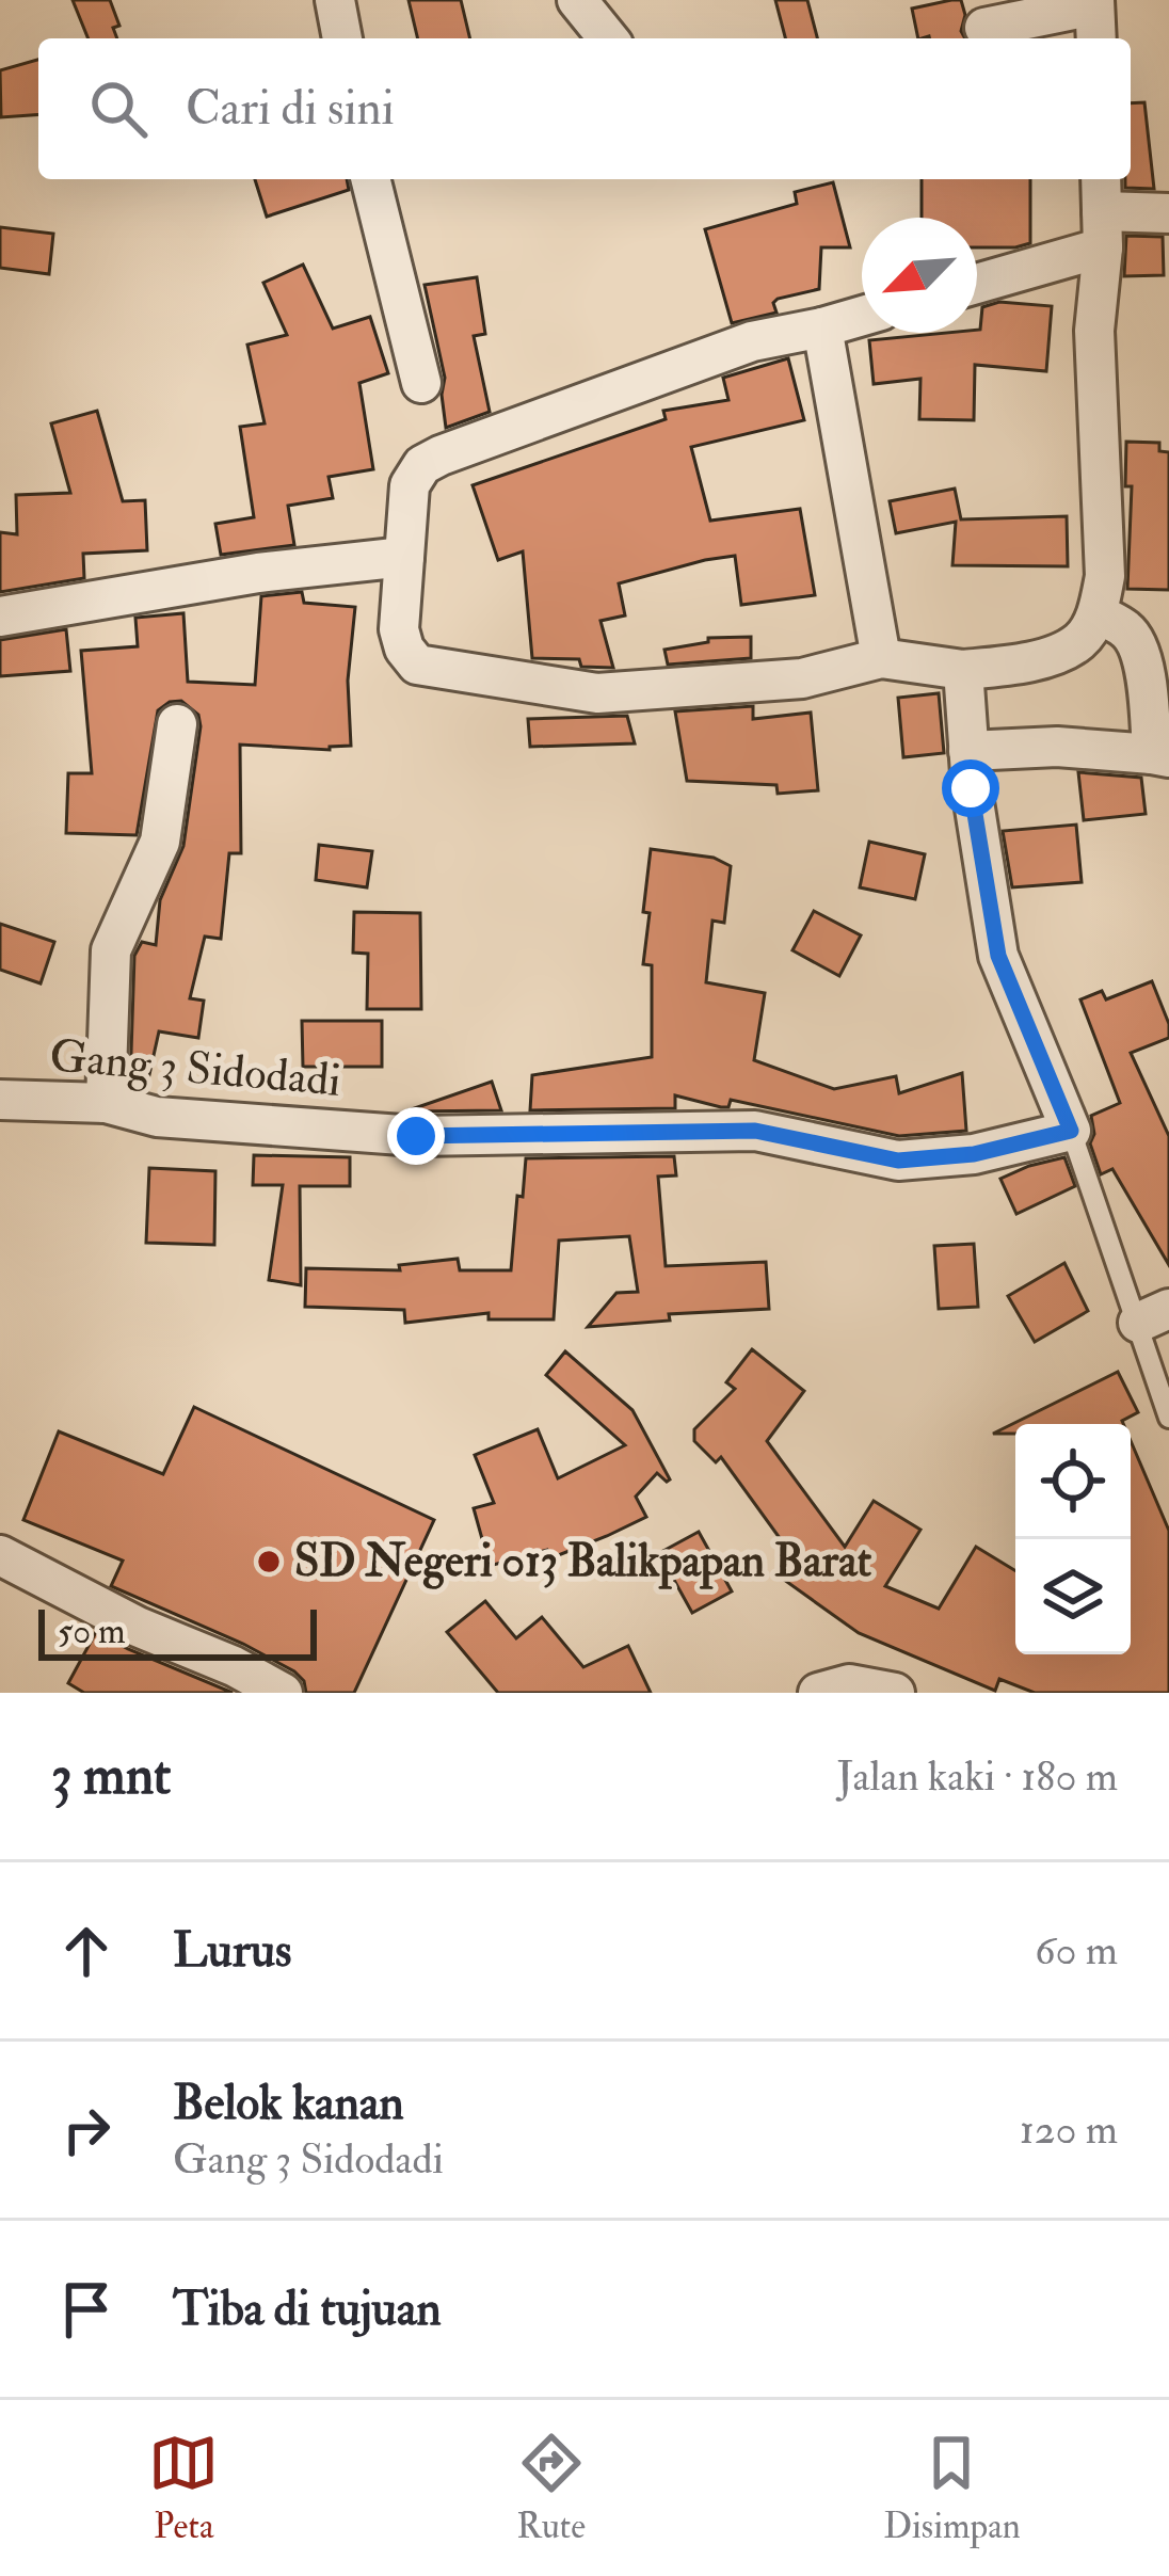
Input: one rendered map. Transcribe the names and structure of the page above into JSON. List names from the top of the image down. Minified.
{"streets":{"street":["Gang 3 Sidodadi"]},"places":["SD Negeri 013 Balikpapan Barat"],"scale_bar":"50 m","north":"bottom left","page":{"search":"Cari di sini","scale":"50 m","heading":["3 mnt","Jalan kaki · 180 m"],"list":[["Lurus","60 m"],["Belok kanan","Gang 3 Sidodadi","120 m"],"Tiba di tujuan"],"nav":["Peta","Rute","Disimpan"]}}
